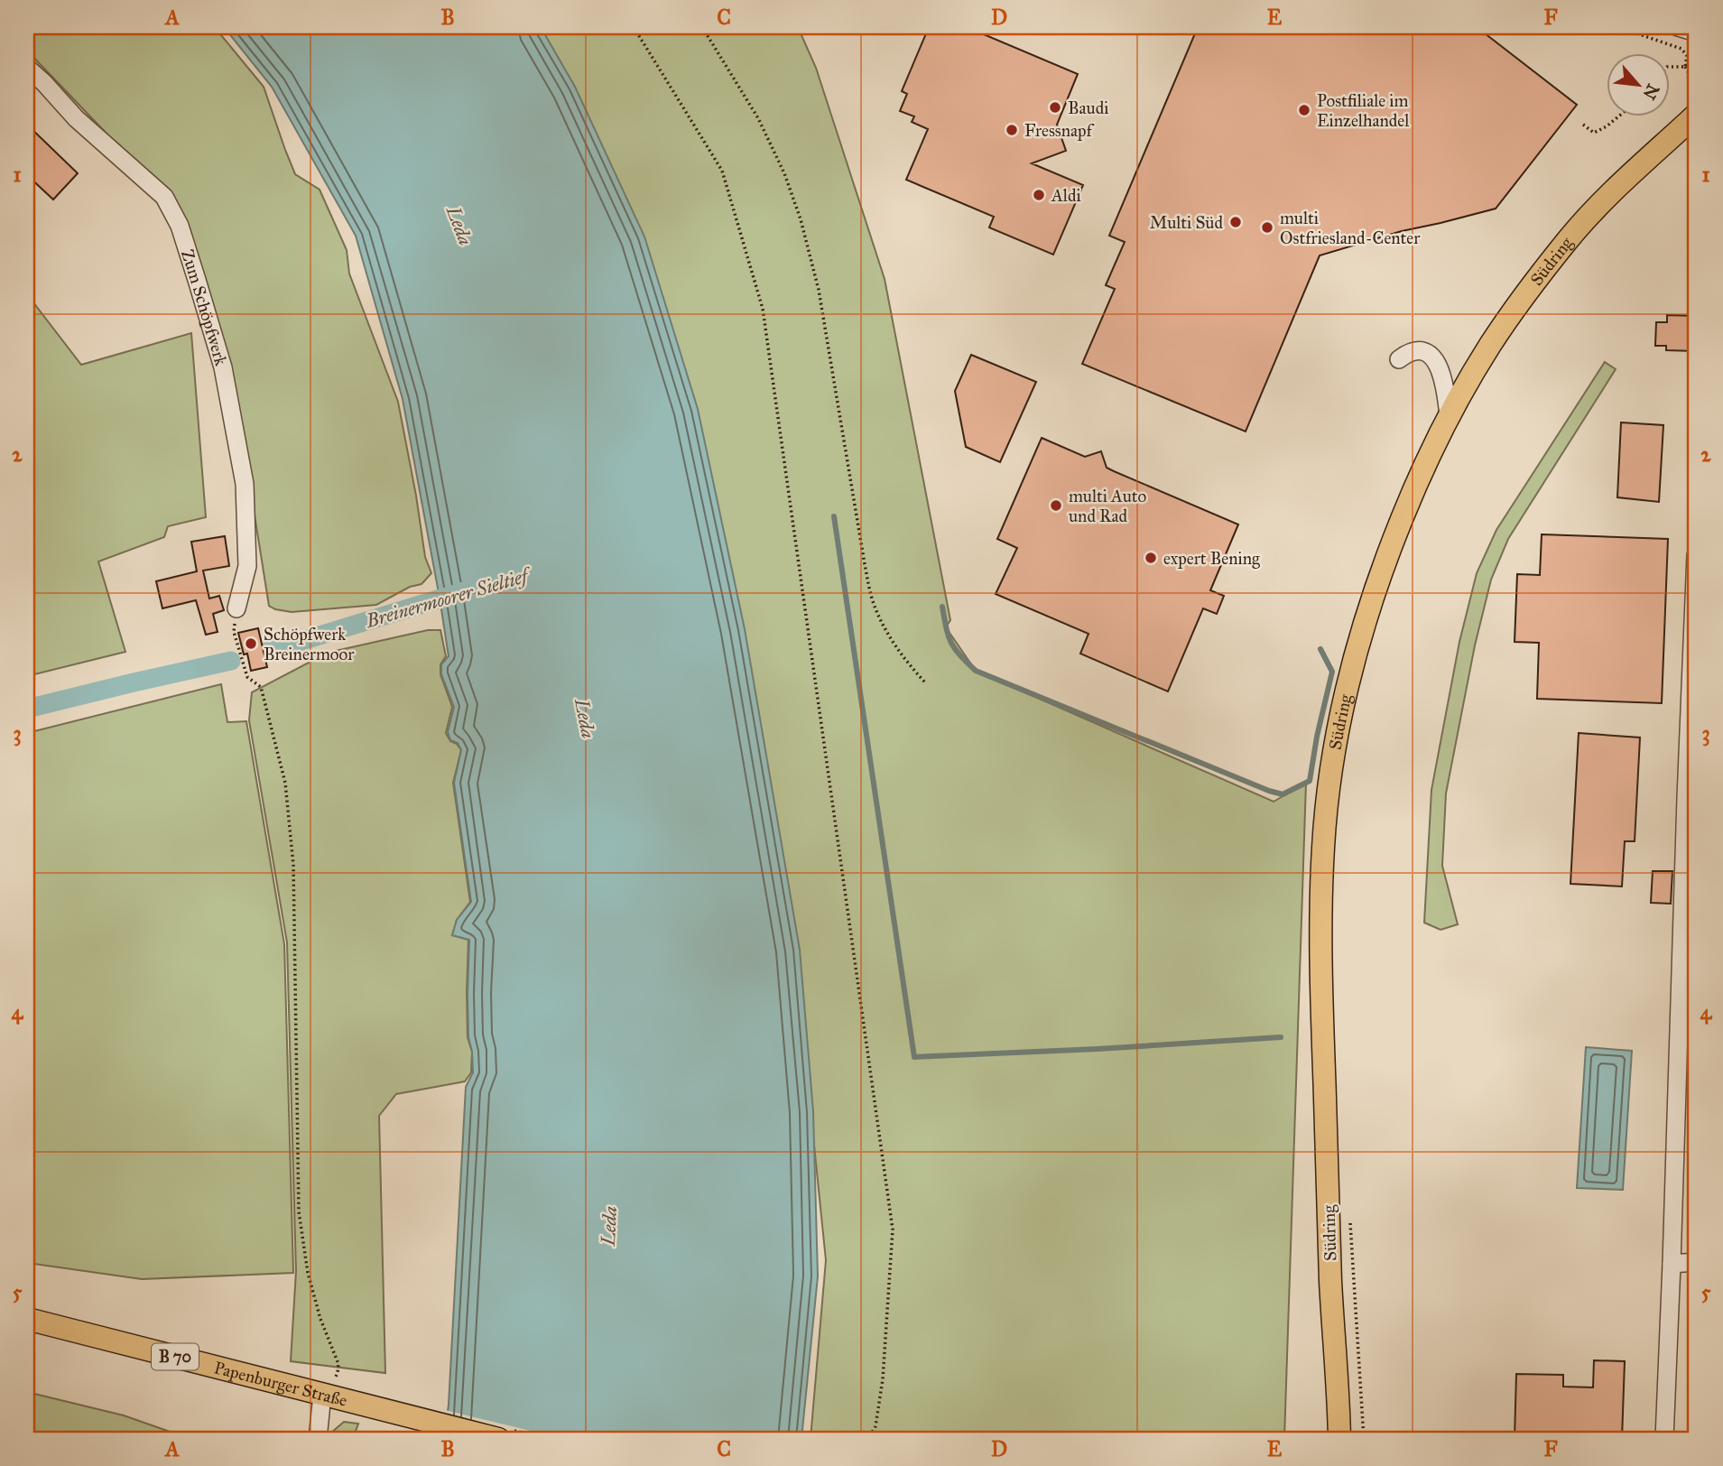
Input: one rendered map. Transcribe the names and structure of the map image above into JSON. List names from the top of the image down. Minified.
{"streets":{"main road":["Südring","B 70","Papenburger Straße"],"street":["Zum Schöpfwerk"]},"water":["Leda","Breinermoorer Sieltief"],"places":["Baudi","Postfiliale im Einzelhandel","Fressnapf","Aldi","Multi Süd","multi Ostfriesland-Center","multi Auto und Rad","expert Bening","Schöpfwerk Breinermoor"],"north":"bottom right","grid":{"columns":["A","B","C","D","E","F"],"rows":["1","2","3","4","5"]}}
